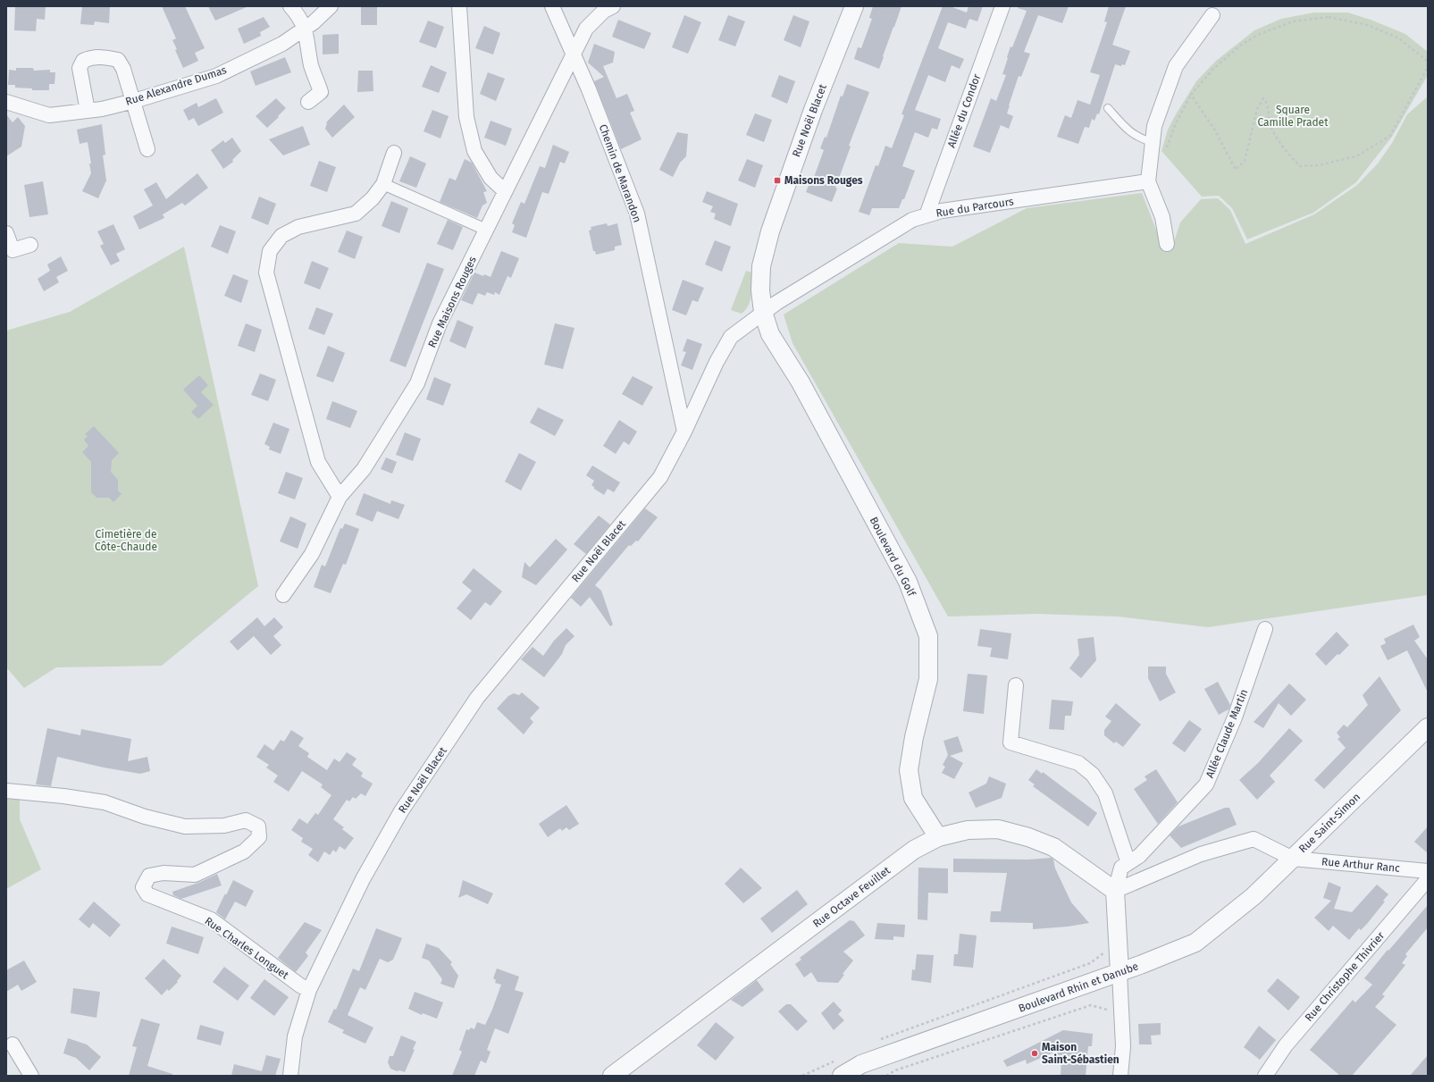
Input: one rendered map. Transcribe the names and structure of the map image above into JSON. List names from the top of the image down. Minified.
{"streets":{"street":["Rue Alexandre Dumas","Allée du Condor","Rue Noël Blacet","Chemin de Marandon","Rue du Parcours","Rue Maisons Rouges","Boulevard du Golf","Allée Claude Martin","Rue Saint-Simon","Rue Arthur Ranc","Rue Octave Feuillet","Rue Charles Longuet","Rue Christophe Thivrier","Boulevard Rhin et Danube"]},"crossings":[["Allée du Condor","Rue du Parcours"],["Rue Noël Blacet","Chemin de Marandon"],["Rue Noël Blacet","Rue du Parcours"],["Rue Noël Blacet","Boulevard du Golf"],["Rue Noël Blacet","Rue Charles Longuet"],["Chemin de Marandon","Rue Maisons Rouges"],["Rue du Parcours","Boulevard du Golf"],["Boulevard du Golf","Rue Octave Feuillet"],["Allée Claude Martin","Rue Saint-Simon"],["Allée Claude Martin","Rue Octave Feuillet"],["Rue Saint-Simon","Rue Arthur Ranc"],["Rue Saint-Simon","Rue Octave Feuillet"],["Rue Saint-Simon","Boulevard Rhin et Danube"],["Rue Arthur Ranc","Boulevard Rhin et Danube"]],"parks":["Square Camille Pradet","Cimetière de Côte-Chaude"],"places":{"transit":["Maisons Rouges"],"other":["Maison Saint-Sébastien"]}}
